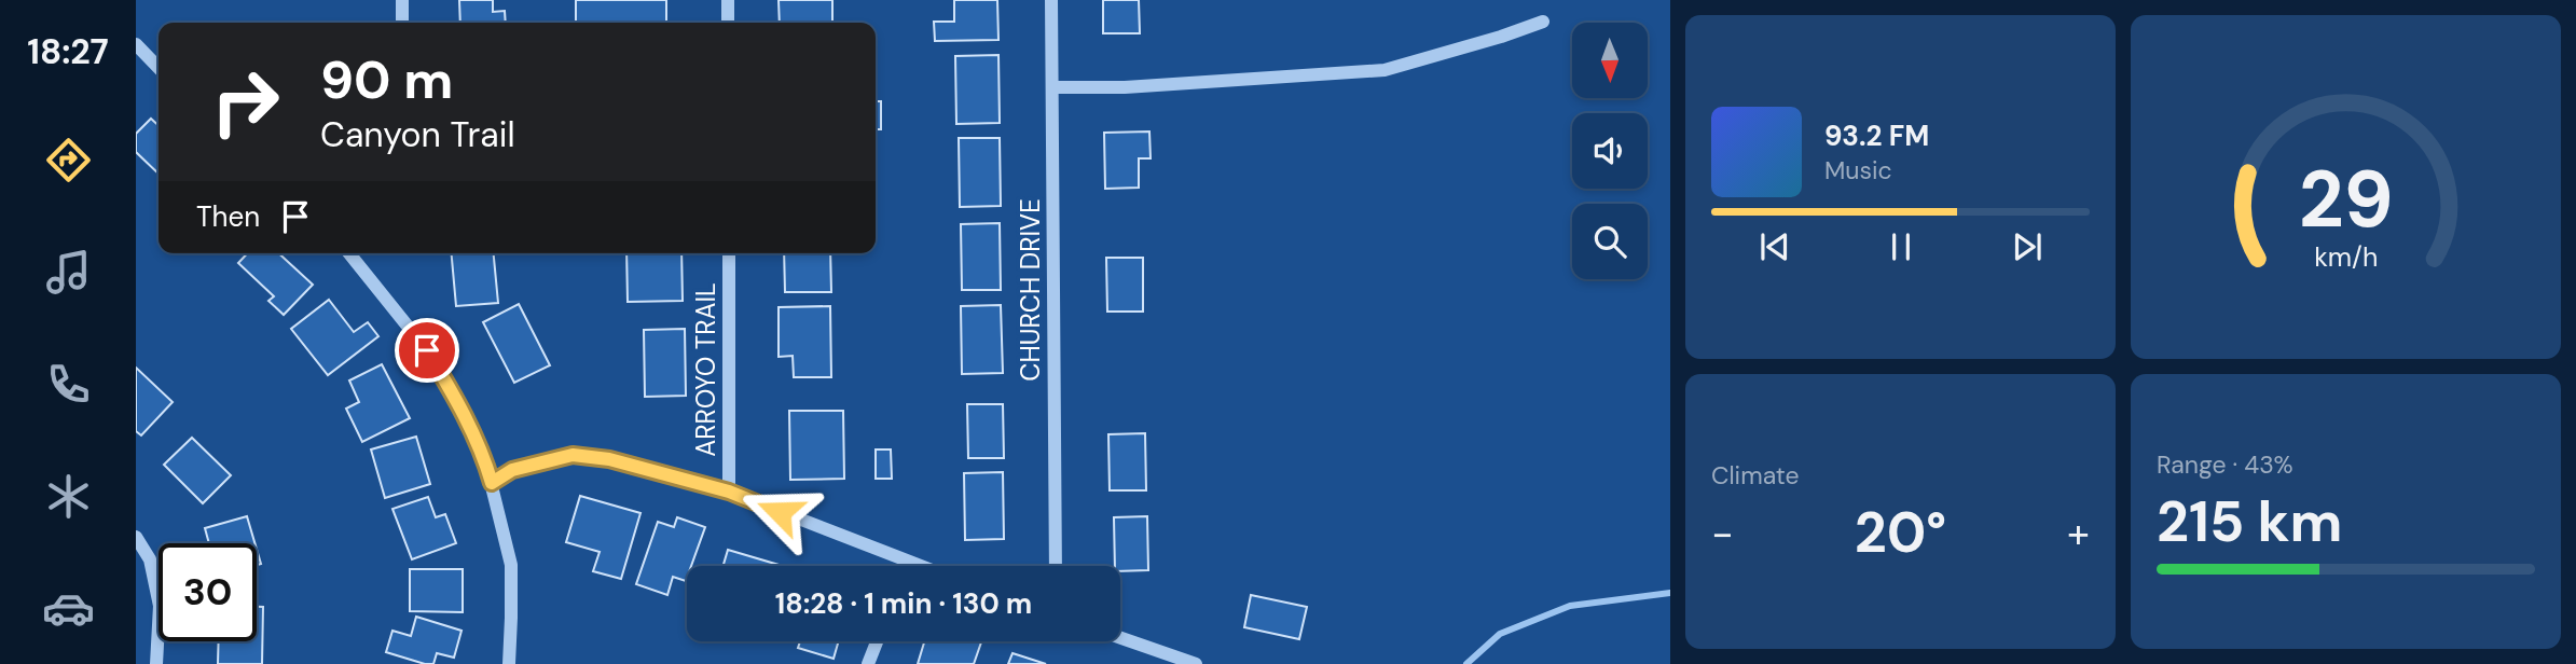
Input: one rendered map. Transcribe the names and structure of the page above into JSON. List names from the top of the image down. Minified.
{"streets":{"street":["CHURCH DRIVE","ARROYO TRAIL"]},"north":"bottom","page":{"tabs":"18:27","turn":["90 m","Canyon Trail"],"song":["93.2 FM","Music"],"then":"Then","tile":["Climate",["Range · 43%","215 km"]],"heat":["−","20°","+"],"limit":"30","trip":"18:28 · 1 min · 130 m","gauge":["29","km/h"]}}
